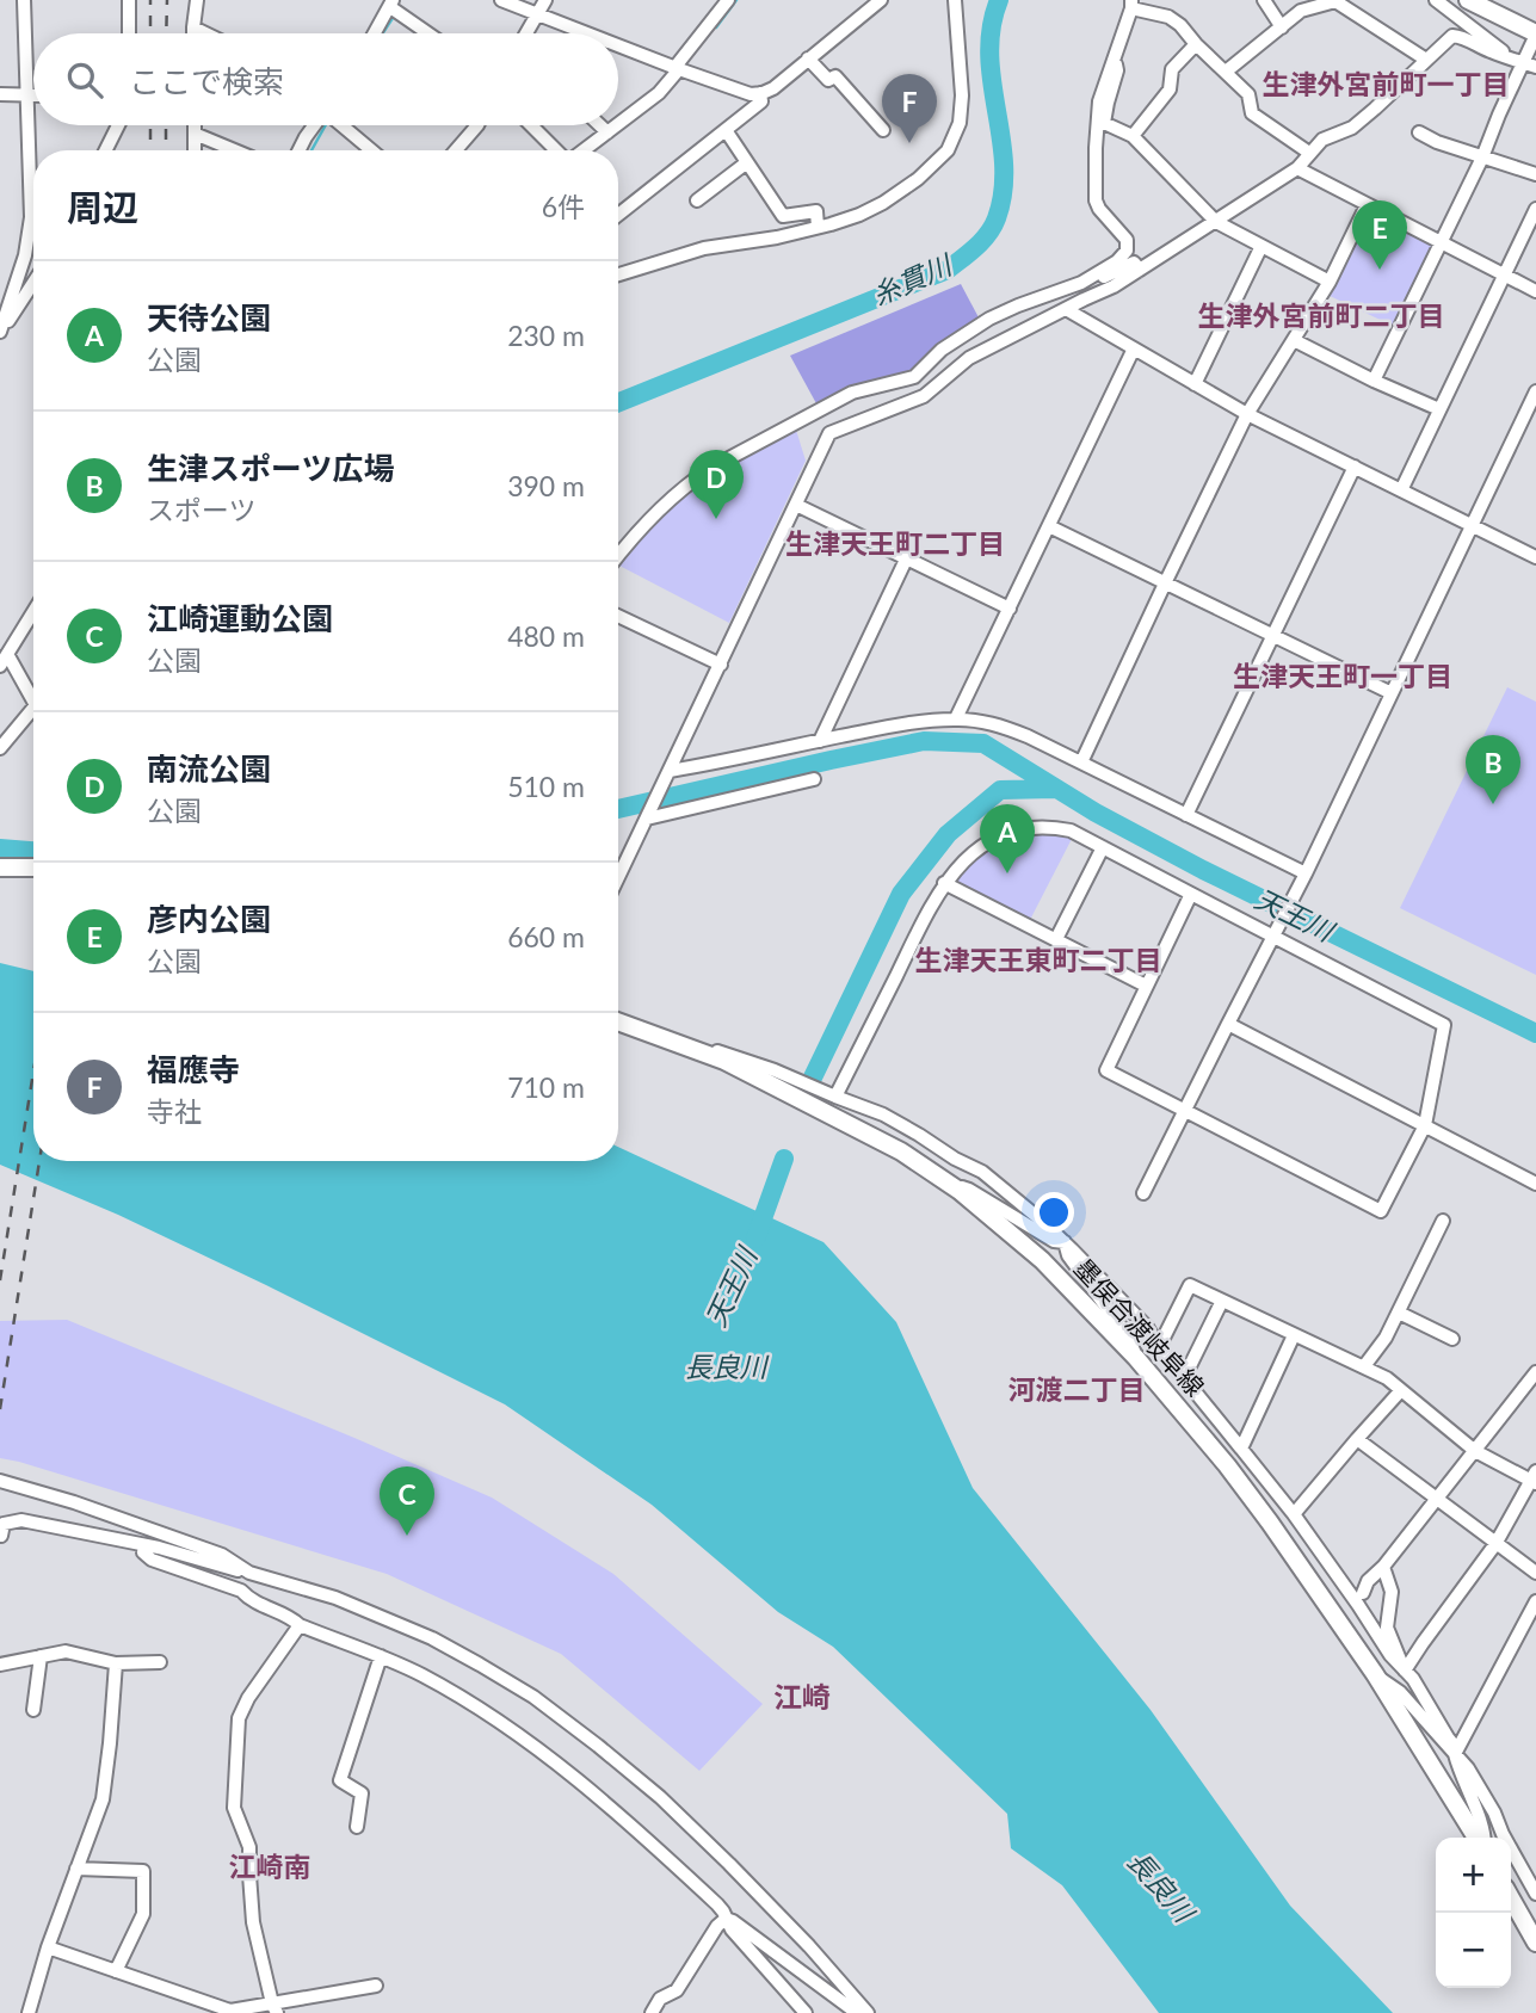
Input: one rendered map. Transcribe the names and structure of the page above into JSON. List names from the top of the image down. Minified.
{"streets":{"main road":["墨俣合渡岐阜線"]},"districts":["生津外宮前町一丁目","生津外宮前町二丁目","生津天王町二丁目","生津天王町一丁目","生津天王東町二丁目","河渡二丁目","江崎","江崎南"],"water":["糸貫川","天王川","長良川"],"page":{"search":"ここで検索","pins":["F","E","D","B","A","C"],"heading":["周辺","6件"],"list":[{"mark":"A","name":"天待公園","note":"公園","value":"230 m"},{"mark":"B","name":"生津スポーツ広場","note":"スポーツ","value":"390 m"},{"mark":"C","name":"江崎運動公園","note":"公園","value":"480 m"},{"mark":"D","name":"南流公園","note":"公園","value":"510 m"},{"mark":"E","name":"彦内公園","note":"公園","value":"660 m"},{"mark":"F","name":"福應寺","note":"寺社","value":"710 m"}],"map_buttons":["+","−"]}}
